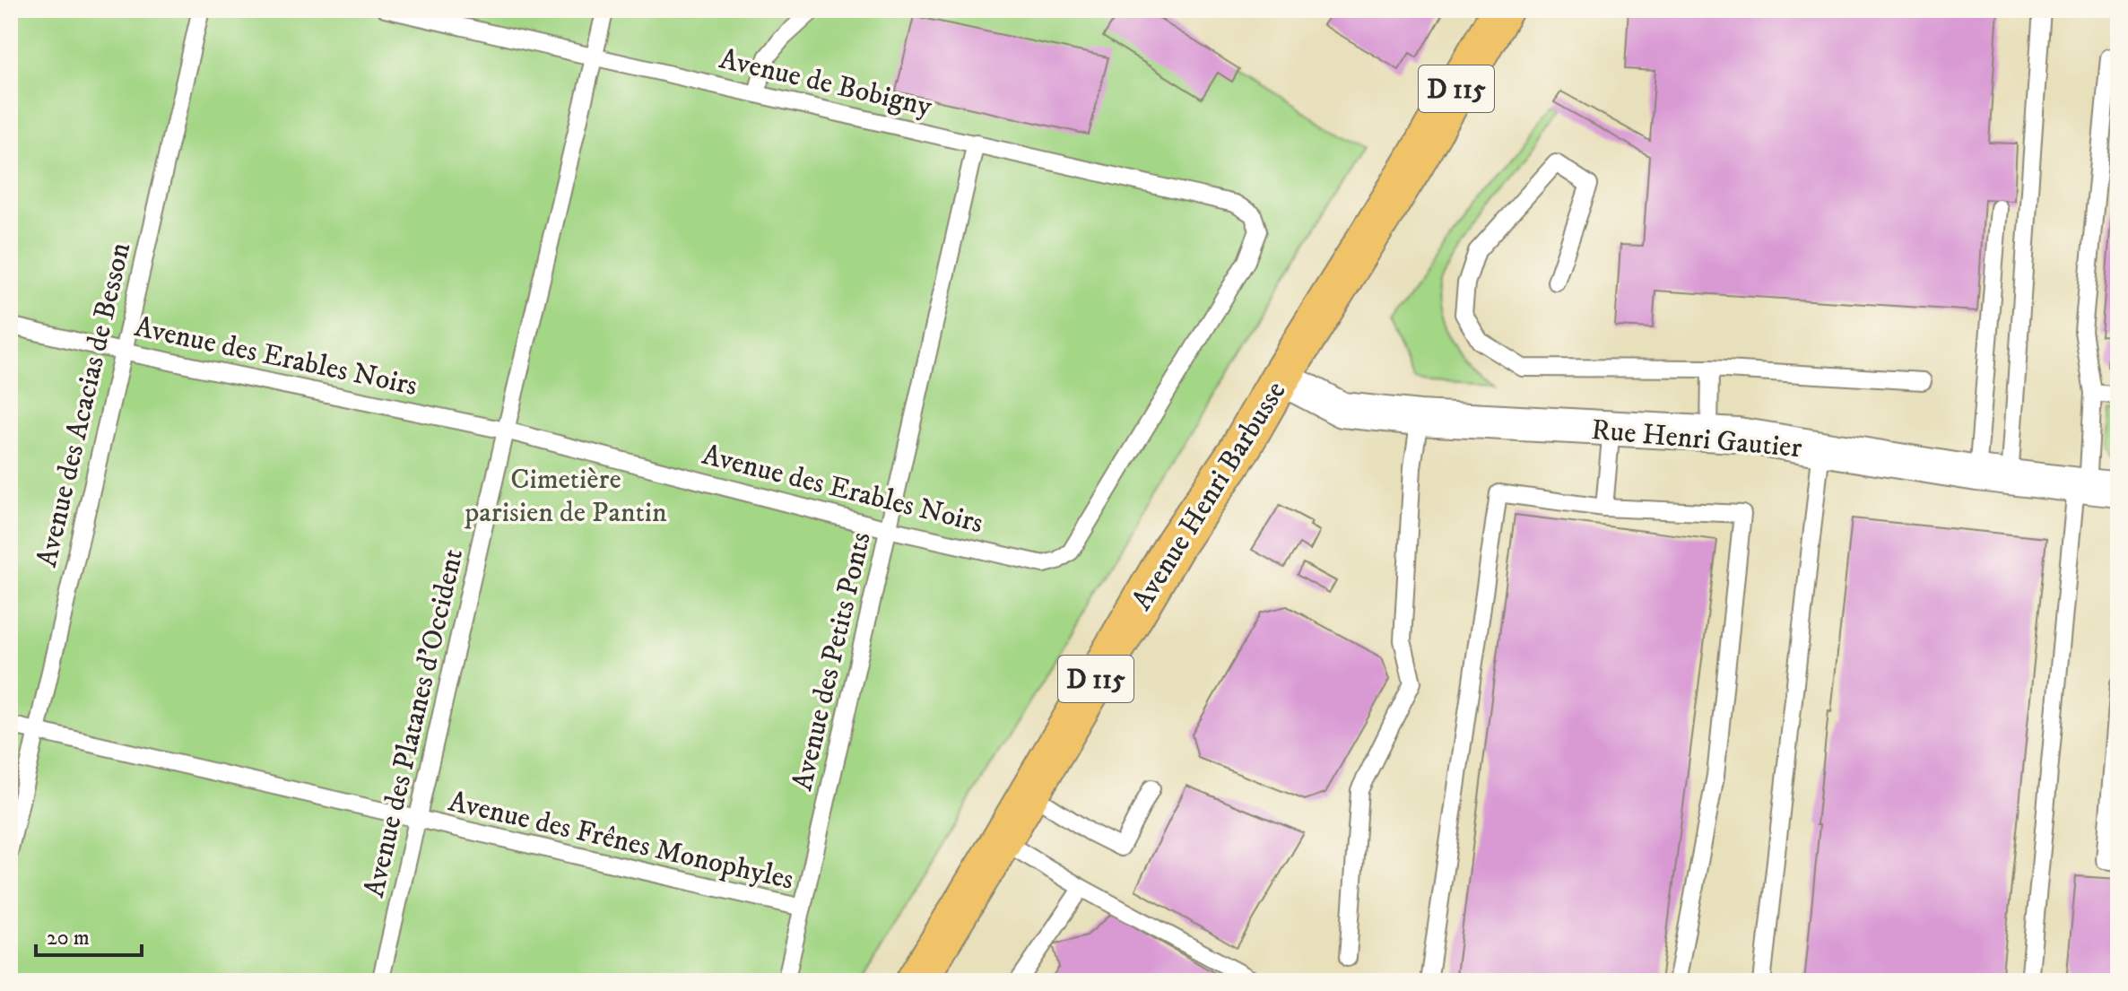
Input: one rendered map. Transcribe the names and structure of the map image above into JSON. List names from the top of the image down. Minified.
{"streets":{"main road":["D 115","Avenue Henri Barbusse"],"street":["Rue Henri Gautier"],"lane":["Avenue de Bobigny","Avenue des Erables Noirs","Avenue des Acacias de Besson","Avenue des Petits Ponts","Avenue des Platanes d'Occident","Avenue des Frênes Monophyles"]},"crossings":[["Avenue de Bobigny","Avenue des Erables Noirs"],["Avenue de Bobigny","Avenue des Petits Ponts"],["Avenue de Bobigny","Avenue des Platanes d'Occident"],["Avenue des Erables Noirs","Avenue des Acacias de Besson"],["Avenue des Erables Noirs","Avenue des Petits Ponts"],["Avenue des Erables Noirs","Avenue des Platanes d'Occident"],["Avenue des Acacias de Besson","Avenue des Frênes Monophyles"],["Rue Henri Gautier","Avenue Henri Barbusse"],["Avenue des Petits Ponts","Avenue des Frênes Monophyles"],["Avenue des Platanes d'Occident","Avenue des Frênes Monophyles"]],"parks":["Cimetière parisien de Pantin"],"scale_bar":"20 m"}
